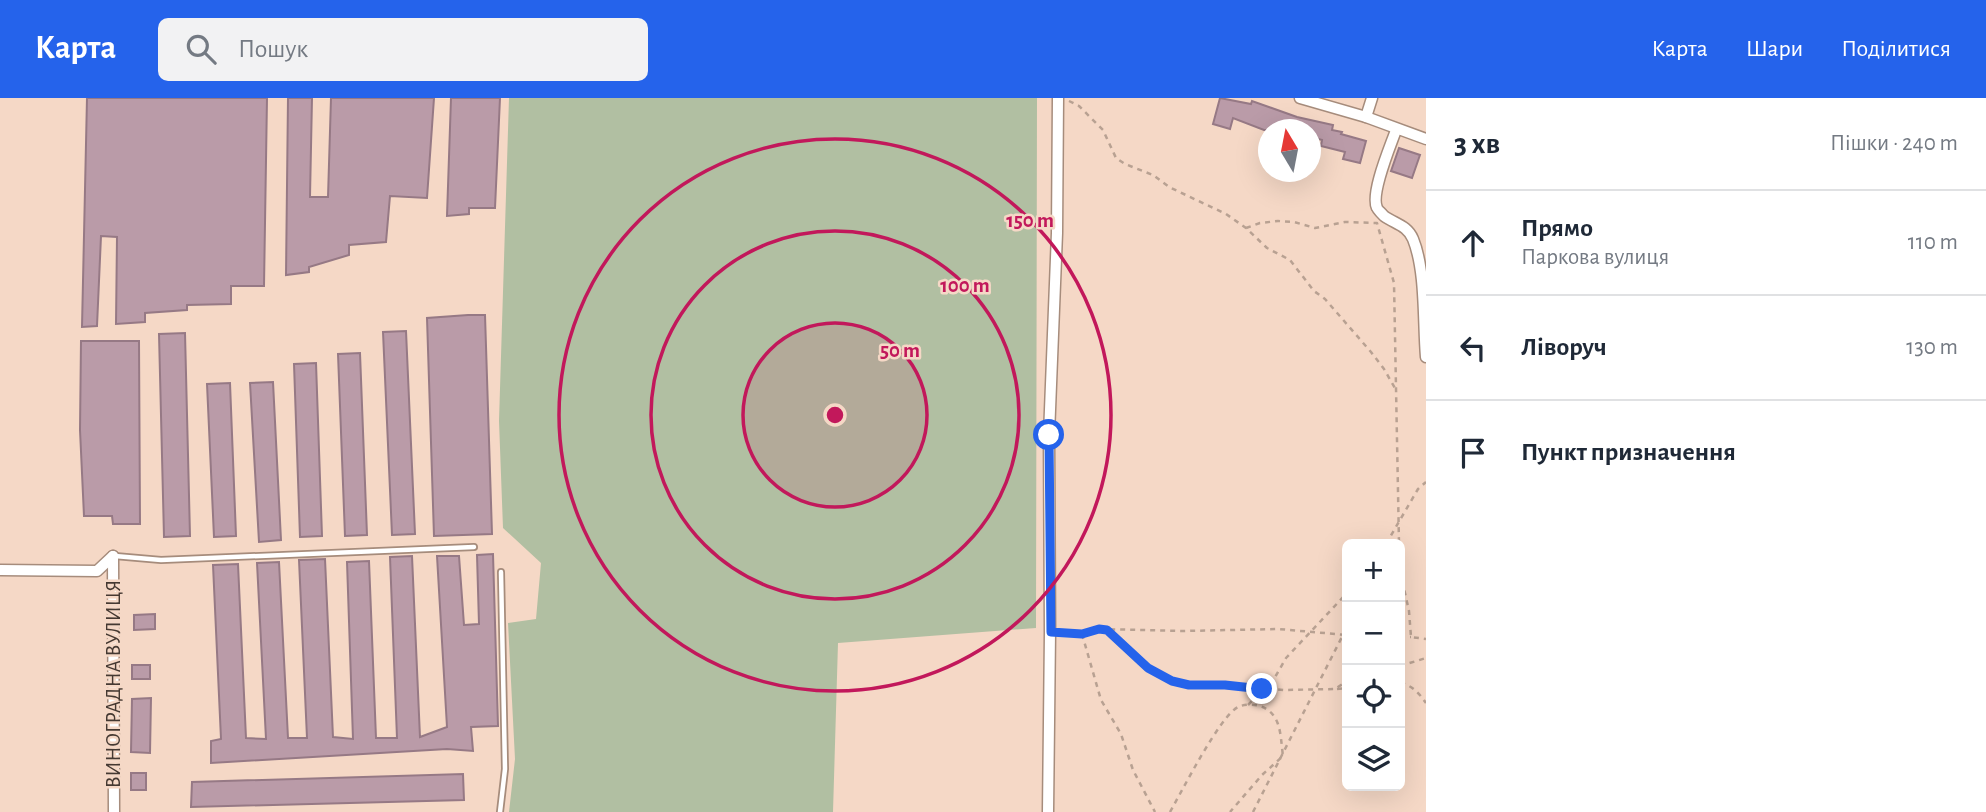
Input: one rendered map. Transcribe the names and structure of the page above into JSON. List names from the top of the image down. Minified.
{"streets":{"street":["ВИНОГРАДНА ВУЛИЦЯ"]},"north":"top","page":{"header":"Карта","search":"Пошук","nav":["Карта","Шари","Поділитися"],"heading":["3 хв","Пішки · 240 m"],"list":[["Прямо","Паркова вулиця","110 m"],["Ліворуч","130 m"],"Пункт призначення"],"map_buttons":["+","−"]},"rings":["150 m","100 m","50 m"]}
